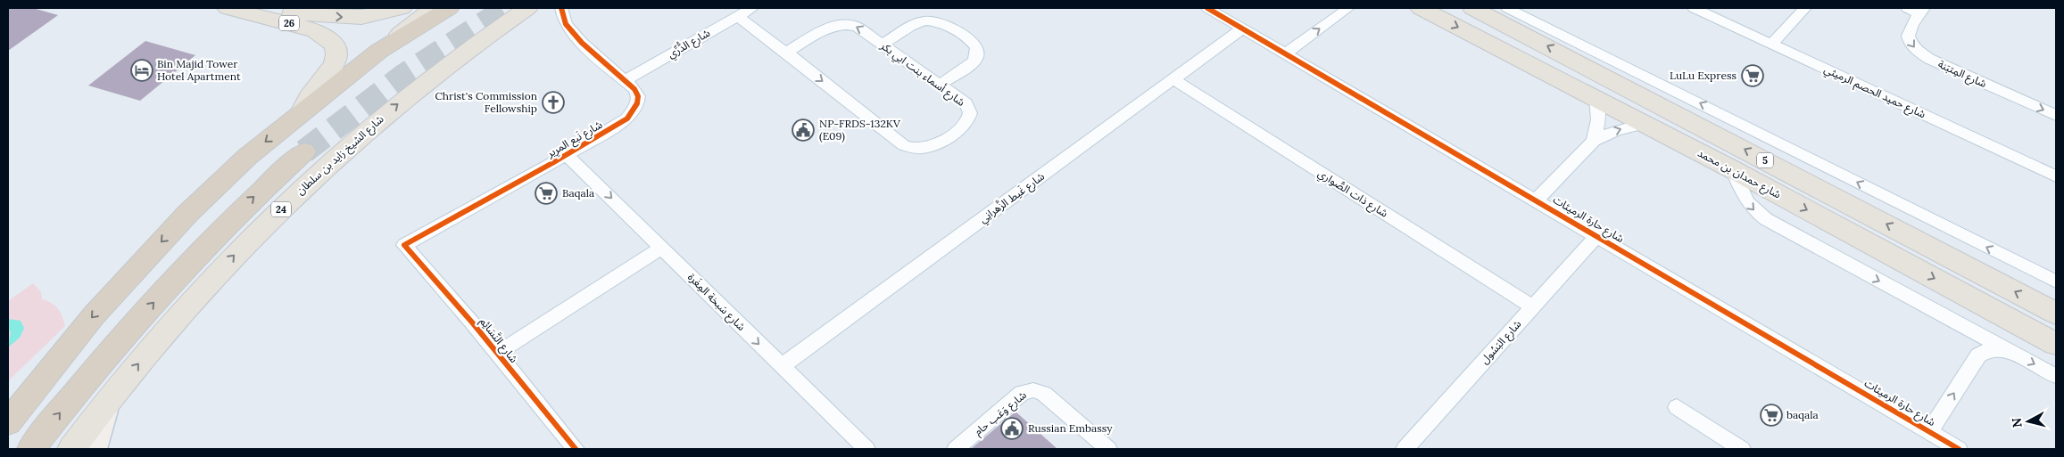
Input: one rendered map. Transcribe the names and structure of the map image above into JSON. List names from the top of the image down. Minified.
{"streets":{"main road":["26","شارع الشيخ زايد بن سلطان","5","شارع حمدان بن محمد","24"],"street":["شارع الدُّرِّي","شارع أسماء بنت ابي بكر","شارع المِتبَنة","شارع حميد الحصم الرميثي","شارع نَبع المرِير","شارع ذات الصَّواري","شارع غَيط الزَّهرانِي","شارع حارة الرميثات","شارع سَبخة المِغَرة","شارع النَّسَائِم","شارع البَسُول","شارع وَعَب حام"]},"crossings":[["شارع الدُّرِّي","شارع أسماء بنت ابي بكر"],["شارع الدُّرِّي","شارع نَبع المرِير"],["شارع نَبع المرِير","شارع سَبخة المِغَرة"],["شارع نَبع المرِير","شارع النَّسَائِم"],["شارع حمدان بن محمد","شارع حارة الرميثات"],["شارع ذات الصَّواري","شارع غَيط الزَّهرانِي"],["شارع ذات الصَّواري","شارع البَسُول"],["شارع غَيط الزَّهرانِي","شارع حارة الرميثات"],["شارع غَيط الزَّهرانِي","شارع سَبخة المِغَرة"],["شارع حارة الرميثات","شارع البَسُول"],["شارع سَبخة المِغَرة","شارع النَّسَائِم"]],"one_way":["شارع المِتبَنة","شارع الشيخ زايد بن سلطان","شارع سَبخة المِغَرة"],"places":{"hotel":["Bin Majid Tower Hotel Apartment"],"supermarket":["LuLu Express","Baqala","baqala"],"church":["Christ's Commission Fellowship"],"public building":["NP-FRDS-132KV (E09)","Russian Embassy"]},"north":"left"}
